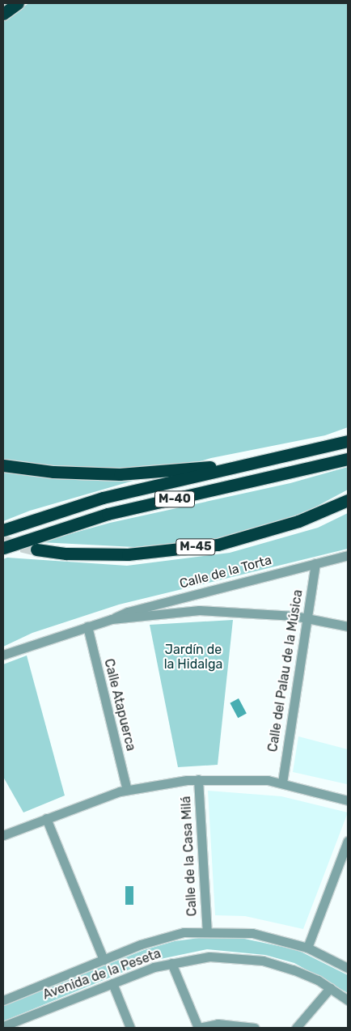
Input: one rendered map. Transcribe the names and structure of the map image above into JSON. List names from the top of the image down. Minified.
{"streets":{"highway":["M-40","M-45"],"street":["Calle de la Torta","Calle del Palau de la Música","Calle Atapuerca","Calle de la Casa Milá","Avenida de la Peseta"]},"crossings":[["Calle de la Torta","Calle del Palau de la Música"],["Calle de la Casa Milá","Avenida de la Peseta"]],"parks":["Jardín de la Hidalga"]}
